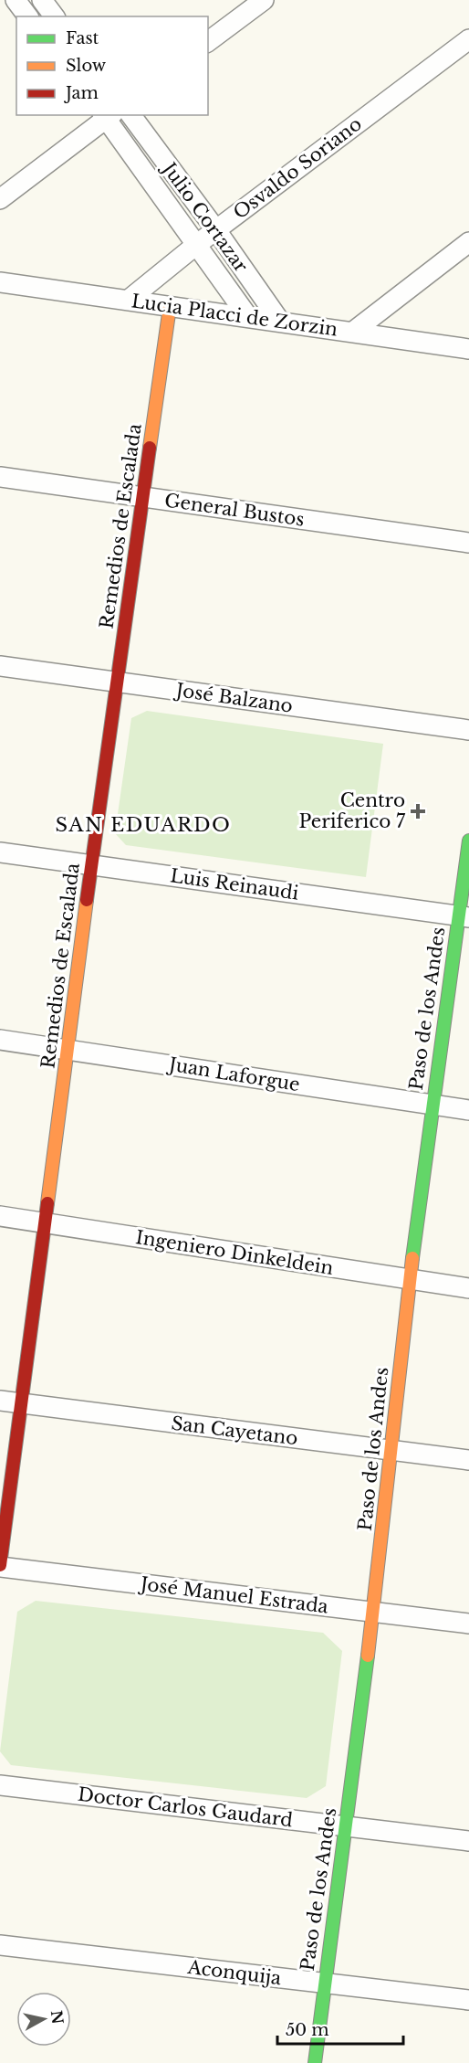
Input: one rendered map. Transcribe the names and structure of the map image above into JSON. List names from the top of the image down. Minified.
{"streets":{"street":["Osvaldo Soriano","Julio Cortazar","Lucia Placci de Zorzin","General Bustos","Remedios de Escalada","José Balzano","Luis Reinaudi","Paso de los Andes","Juan Laforgue","Ingeniero Dinkeldein","San Cayetano","José Manuel Estrada","Doctor Carlos Gaudard","Aconquija"]},"crossings":[["Osvaldo Soriano","Julio Cortazar"],["Osvaldo Soriano","Lucia Placci de Zorzin"],["Julio Cortazar","Lucia Placci de Zorzin"],["Lucia Placci de Zorzin","Remedios de Escalada"],["General Bustos","Remedios de Escalada"],["Remedios de Escalada","José Balzano"],["Remedios de Escalada","Luis Reinaudi"],["Remedios de Escalada","Juan Laforgue"],["Remedios de Escalada","Ingeniero Dinkeldein"],["Remedios de Escalada","San Cayetano"],["Remedios de Escalada","José Manuel Estrada"],["Luis Reinaudi","Paso de los Andes"],["Paso de los Andes","Juan Laforgue"],["Paso de los Andes","Ingeniero Dinkeldein"],["Paso de los Andes","San Cayetano"],["Paso de los Andes","José Manuel Estrada"],["Paso de los Andes","Doctor Carlos Gaudard"],["Paso de los Andes","Aconquija"]],"districts":["SAN EDUARDO"],"places":{"health":["Centro Periferico 7"]},"legend":["Fast","Slow","Jam"],"scale_bar":"50 m","north":"right"}
